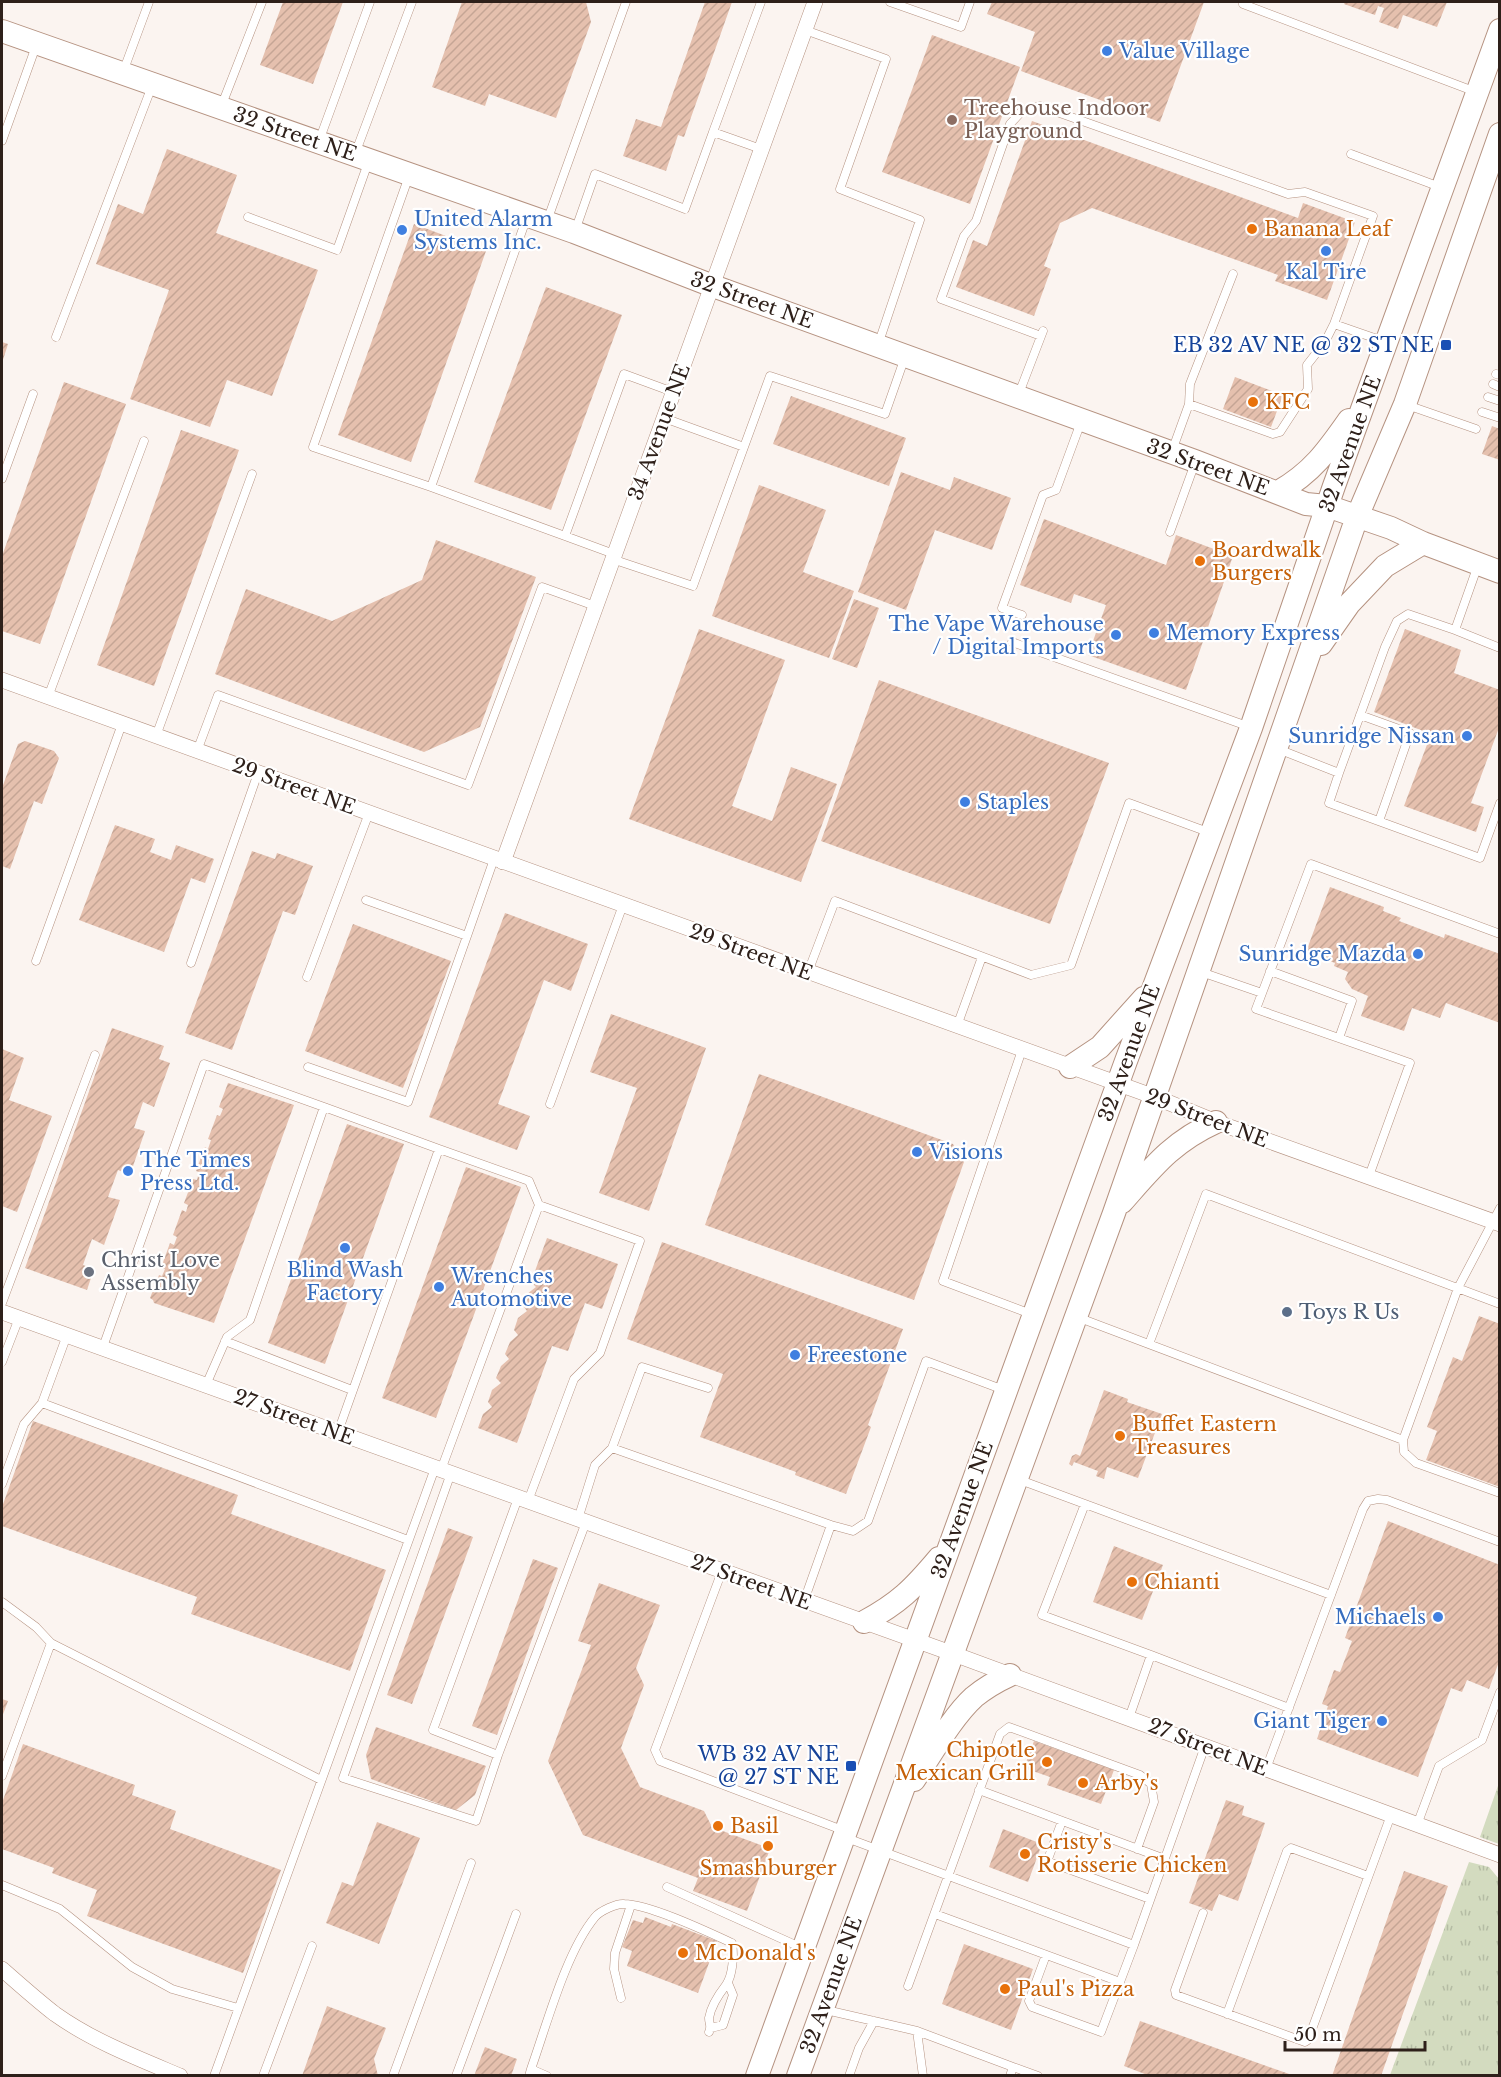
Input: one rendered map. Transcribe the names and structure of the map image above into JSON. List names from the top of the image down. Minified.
{"streets":{"main road":["32 Street NE","32 Avenue NE"],"street":["34 Avenue NE","29 Street NE","27 Street NE"]},"crossings":[["32 Street NE","34 Avenue NE"],["32 Street NE","32 Avenue NE"],["34 Avenue NE","29 Street NE"],["32 Avenue NE","29 Street NE"],["32 Avenue NE","27 Street NE"]],"places":{"other":["Value Village","Treehouse Indoor Playground","Banana Leaf","United Alarm Systems Inc.","Kal Tire","KFC","Boardwalk Burgers","Memory Express","The Vape Warehouse / Digital Imports","Sunridge Nissan","Staples","Sunridge Mazda","Visions","The Times Press Ltd.","Blind Wash Factory","Christ Love Assembly","Wrenches Automotive","Toys R Us","Freestone","Buffet Eastern Treasures","Chianti","Michaels","Giant Tiger","Chipotle Mexican Grill","Arby's","Basil","Smashburger","Cristy's Rotisserie Chicken","McDonald's","Paul's Pizza"],"transit":["EB 32 AV NE @ 32 ST NE","WB 32 AV NE @ 27 ST NE"]},"scale_bar":"50 m"}
